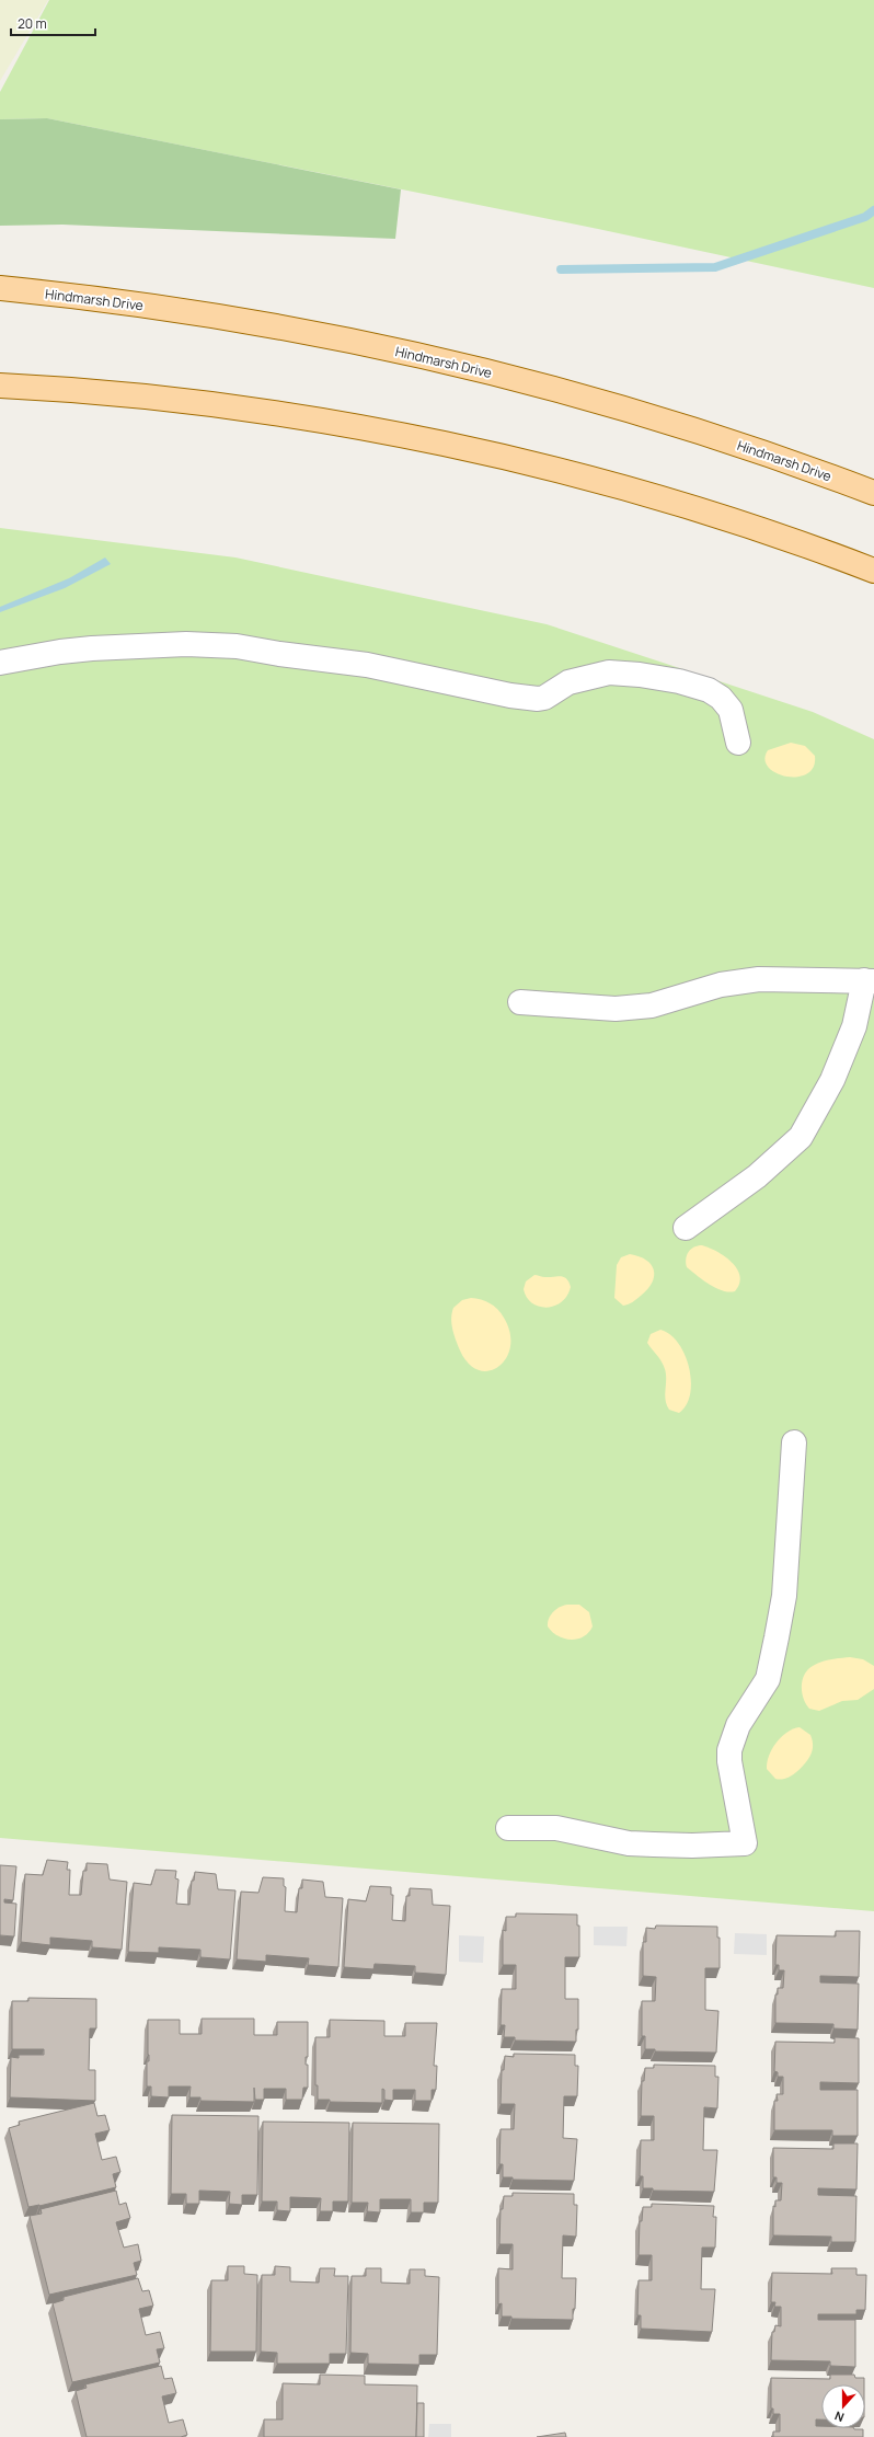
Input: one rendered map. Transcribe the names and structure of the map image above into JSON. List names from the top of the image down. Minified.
{"streets":{"main road":["Hindmarsh Drive"]},"scale_bar":"20 m","north":"bottom"}
